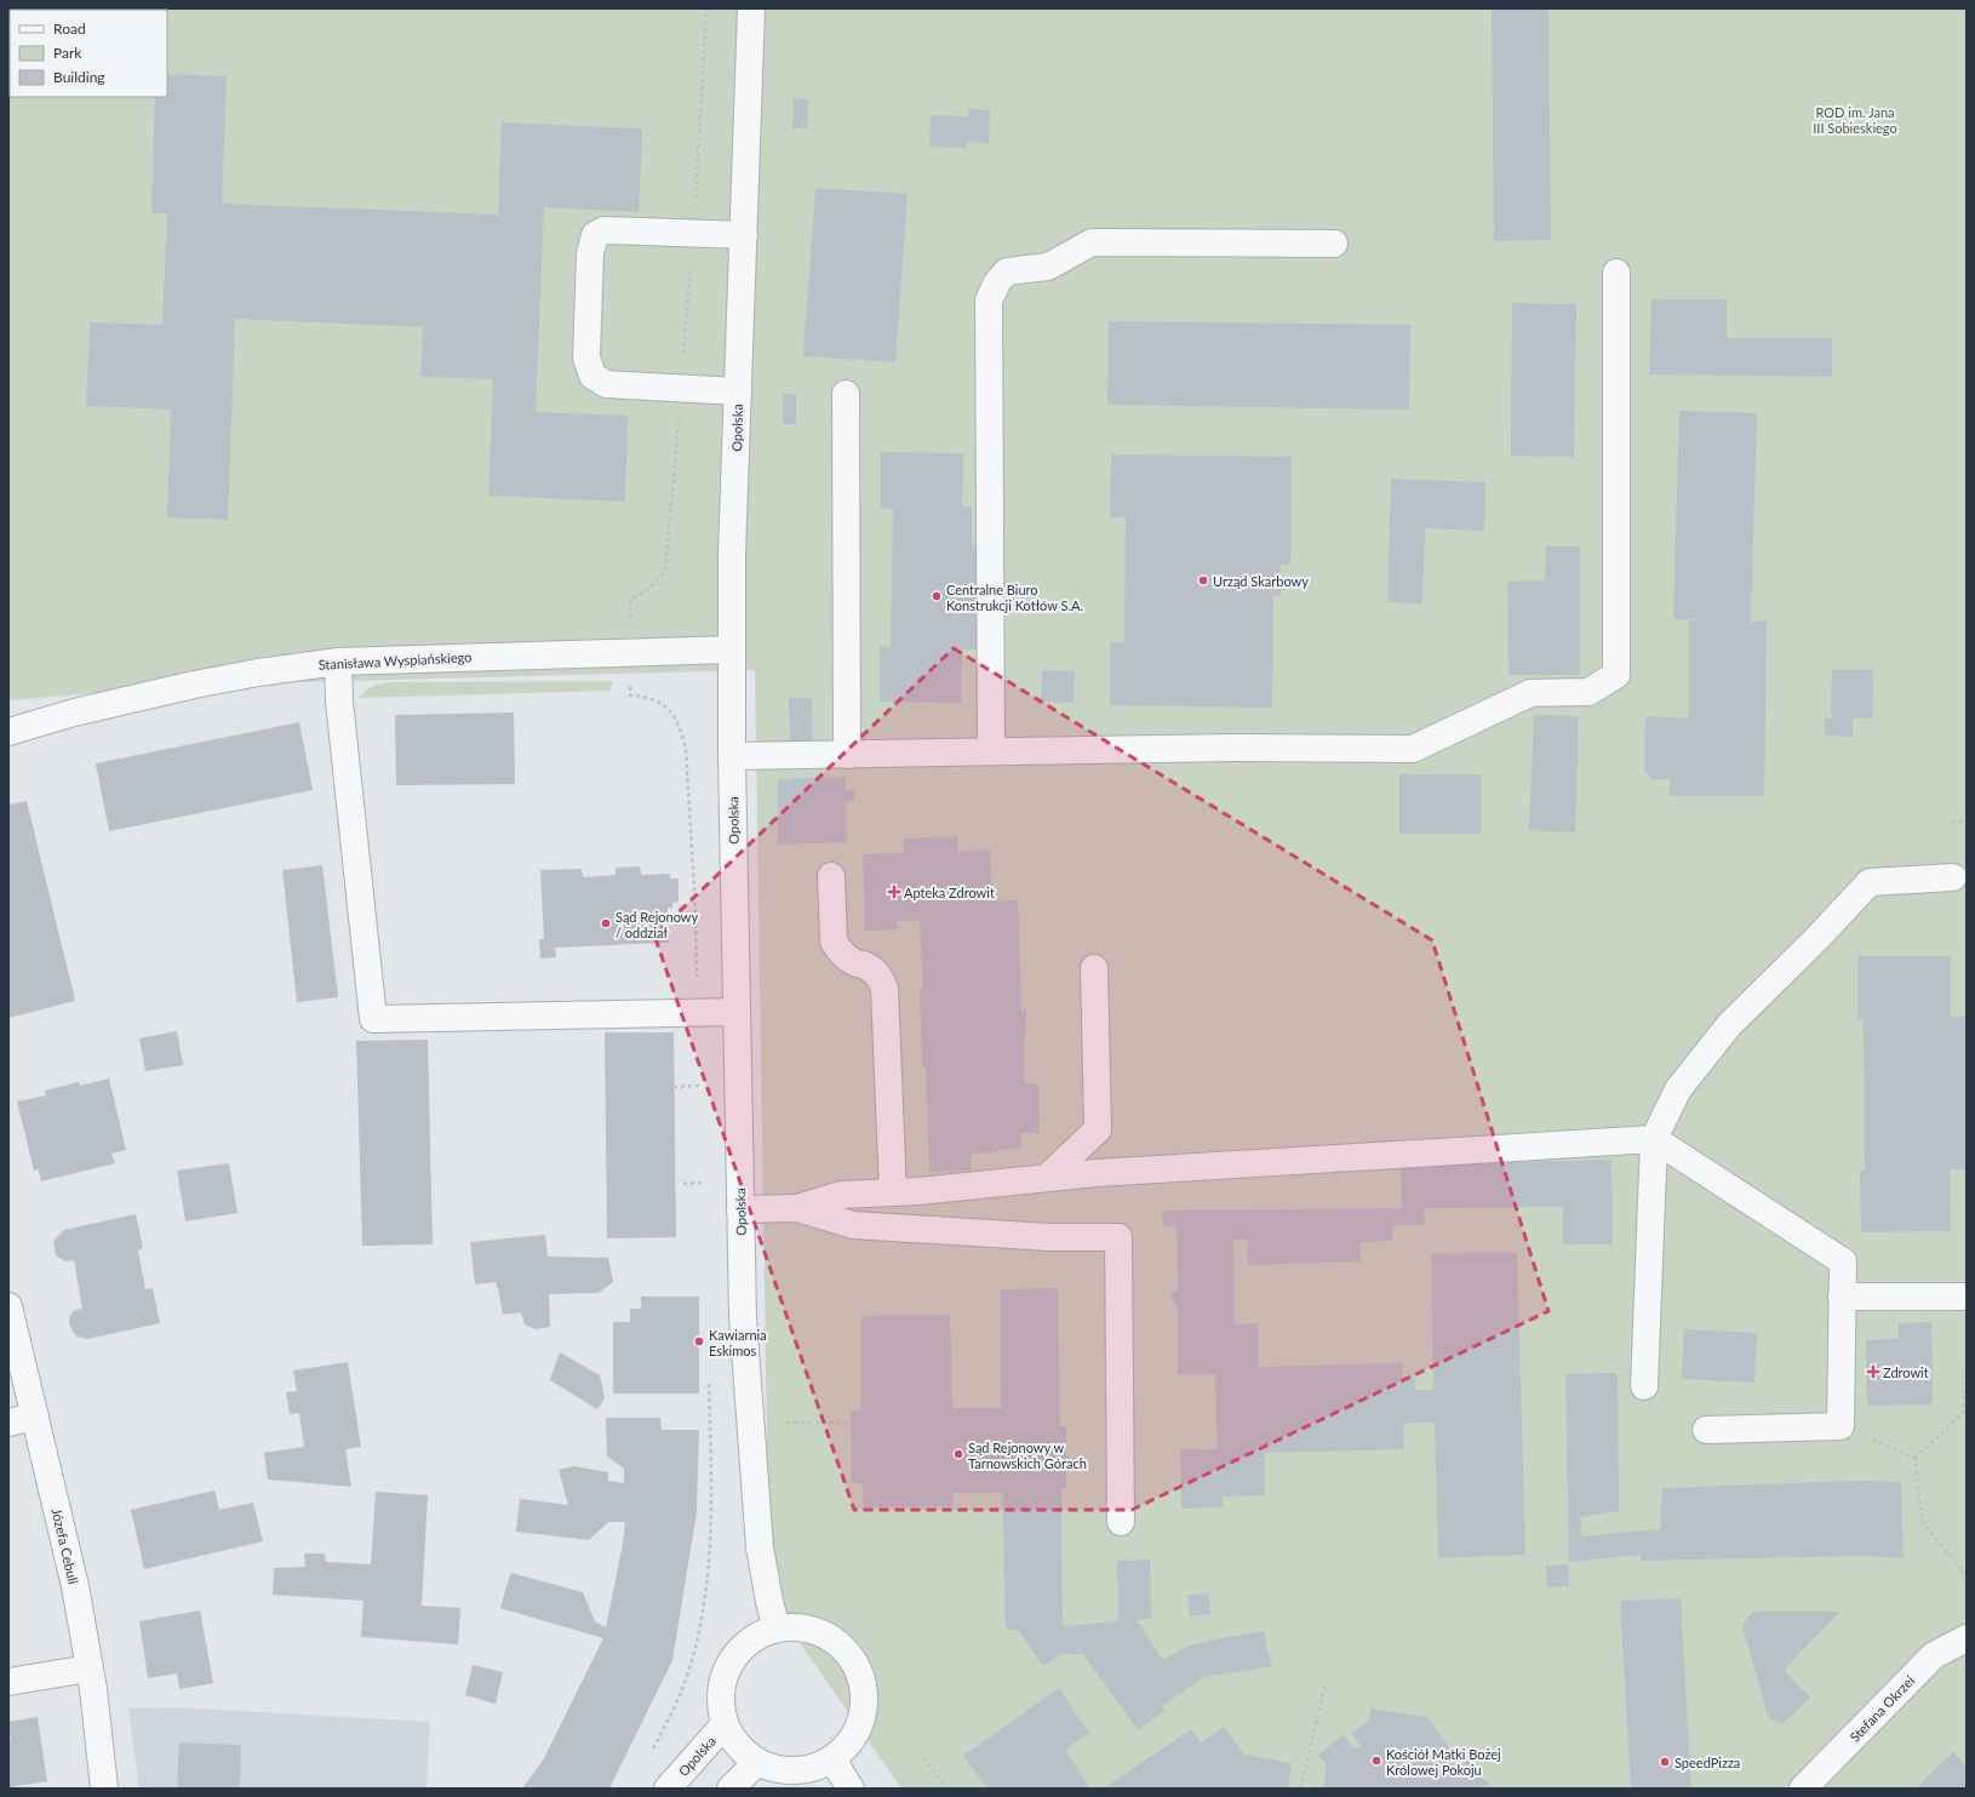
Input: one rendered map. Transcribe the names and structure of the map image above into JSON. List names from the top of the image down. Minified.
{"streets":{"street":["Opolska","Stanisława Wyspiańskiego","Józefa Cebuli","Stefana Okrzei"]},"crossings":[["Opolska","Stanisława Wyspiańskiego"]],"parks":["ROD im. Jana III Sobieskiego"],"places":{"other":["Urząd Skarbowy","Centralne Biuro Konstrukcji Kotłów S.A.","Sąd Rejonowy / oddział","Kawiarnia Eskimos","Sąd Rejonowy w Tarnowskich Górach","Kościół Matki Bożej Królowej Pokoju","SpeedPizza"],"health":["Apteka Zdrowit","Zdrowit"]},"legend":["Road","Park","Building"]}
